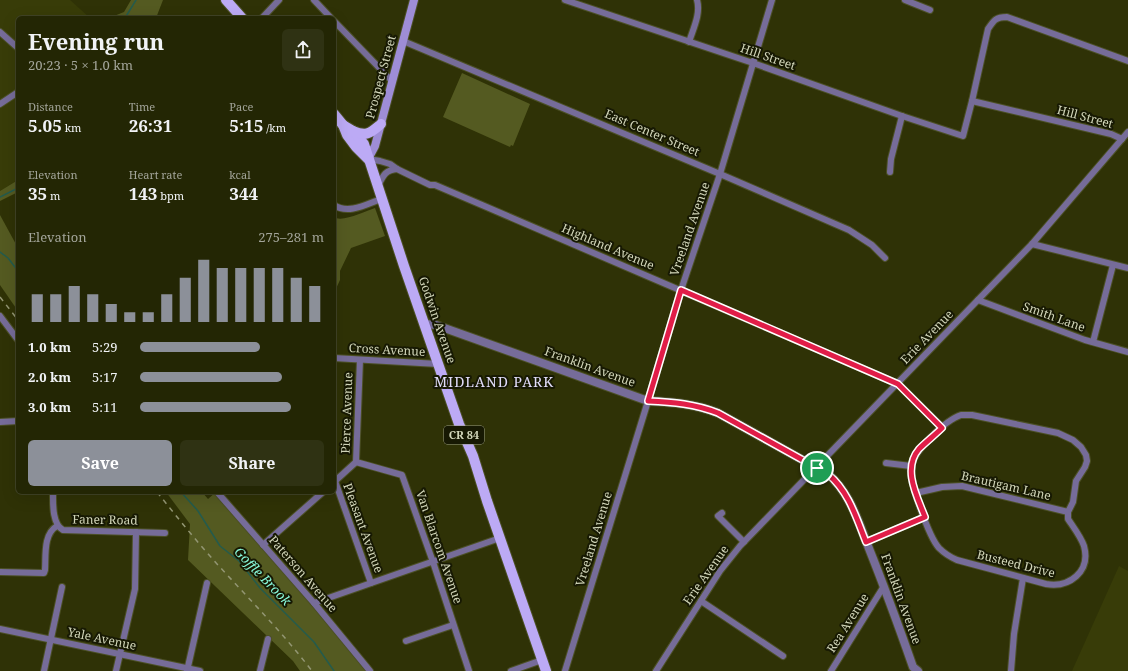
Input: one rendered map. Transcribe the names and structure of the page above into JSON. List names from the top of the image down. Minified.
{"streets":{"main road":["Prospect Street","Godwin Avenue","CR 84"],"street":["Hill Street","East Center Street","Vreeland Avenue","Highland Avenue","Smith Lane","Erie Avenue","Cross Avenue","Franklin Avenue","Pierce Avenue","Brautigam Lane","Faner Road","Pleasant Avenue","Van Blarcom Avenue","Busteed Drive","Paterson Avenue","Rea Avenue","Yale Avenue"]},"crossings":[["Hill Street","Vreeland Avenue"],["Hill Street","Erie Avenue"],["Prospect Street","East Center Street"],["Prospect Street","Highland Avenue"],["Prospect Street","Godwin Avenue"],["East Center Street","Vreeland Avenue"],["Vreeland Avenue","Highland Avenue"],["Vreeland Avenue","Franklin Avenue"],["Highland Avenue","Godwin Avenue"],["Highland Avenue","Erie Avenue"],["Smith Lane","Erie Avenue"],["Godwin Avenue","Cross Avenue"],["Godwin Avenue","Franklin Avenue"],["Erie Avenue","Franklin Avenue"],["Cross Avenue","Pierce Avenue"],["Franklin Avenue","Rea Avenue"],["Pierce Avenue","Van Blarcom Avenue"],["Brautigam Lane","Busteed Drive"]],"districts":["MIDLAND PARK"],"water":["Goffle Brook"],"page":{"heading":["Evening run","20:23 · 5 × 1.0 km"],"stats":[["Distance","5.05 km"],["Time","26:31"],["Pace","5:15 /km"],["Elevation","35 m"],["Heart rate","143 bpm"],["kcal","344"]],"chart":["Elevation","275–281 m"],"list":[{"name":"1.0 km","note":"5:29"},{"name":"2.0 km","note":"5:17"},{"name":"3.0 km","note":"5:11"}],"buttons":["Save","Share"]}}
